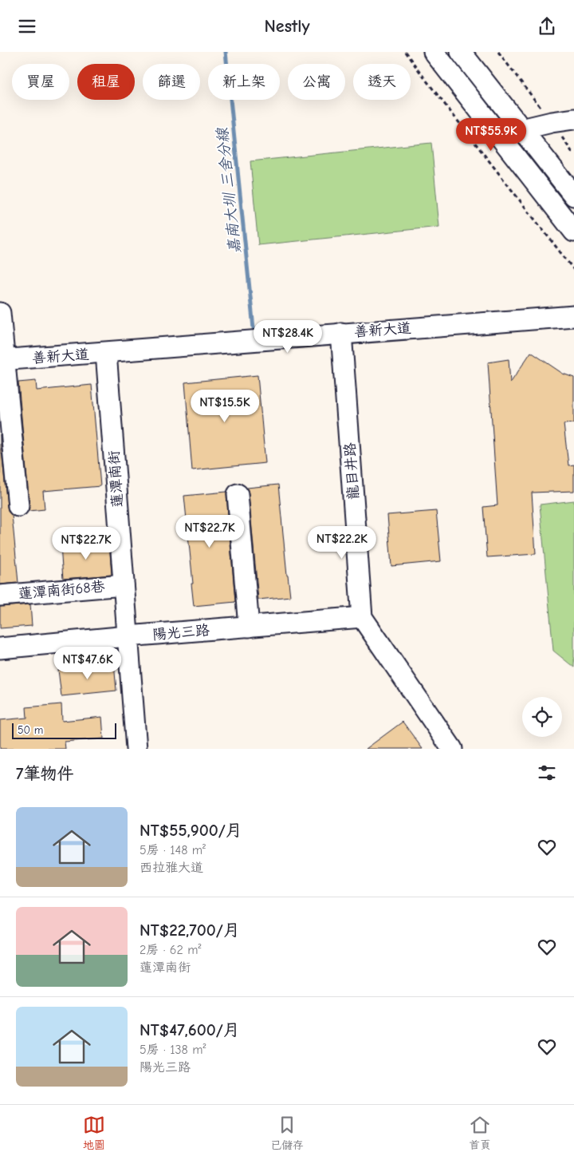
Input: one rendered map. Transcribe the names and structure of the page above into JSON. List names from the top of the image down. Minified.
{"streets":{"street":["善新大道","龍目井路","蓮潭南街","蓮潭南街68巷","陽光三路"]},"crossings":[["善新大道","龍目井路"],["善新大道","蓮潭南街"],["龍目井路","陽光三路"],["蓮潭南街","蓮潭南街68巷"],["蓮潭南街","陽光三路"]],"water":["嘉南大圳 三舍分線"],"scale_bar":"50 m","page":{"header":"Nestly","chip":["買屋","租屋","篩選","新上架","公寓","透天"],"price":["NT$55.9K","NT$28.4K","NT$15.5K","NT$22.7K","NT$22.2K","NT$22.7K","NT$47.6K"],"scale":"50 m","heading":"7筆物件","list":[{"name":"NT$55,900/月","note":"5房 · 148 m² · 西拉雅大道"},{"name":"NT$22,700/月","note":"2房 · 62 m² · 蓮潭南街"},{"name":"NT$47,600/月","note":"5房 · 138 m² · 陽光三路"}],"tabs":["地圖","已儲存","首頁"]}}
